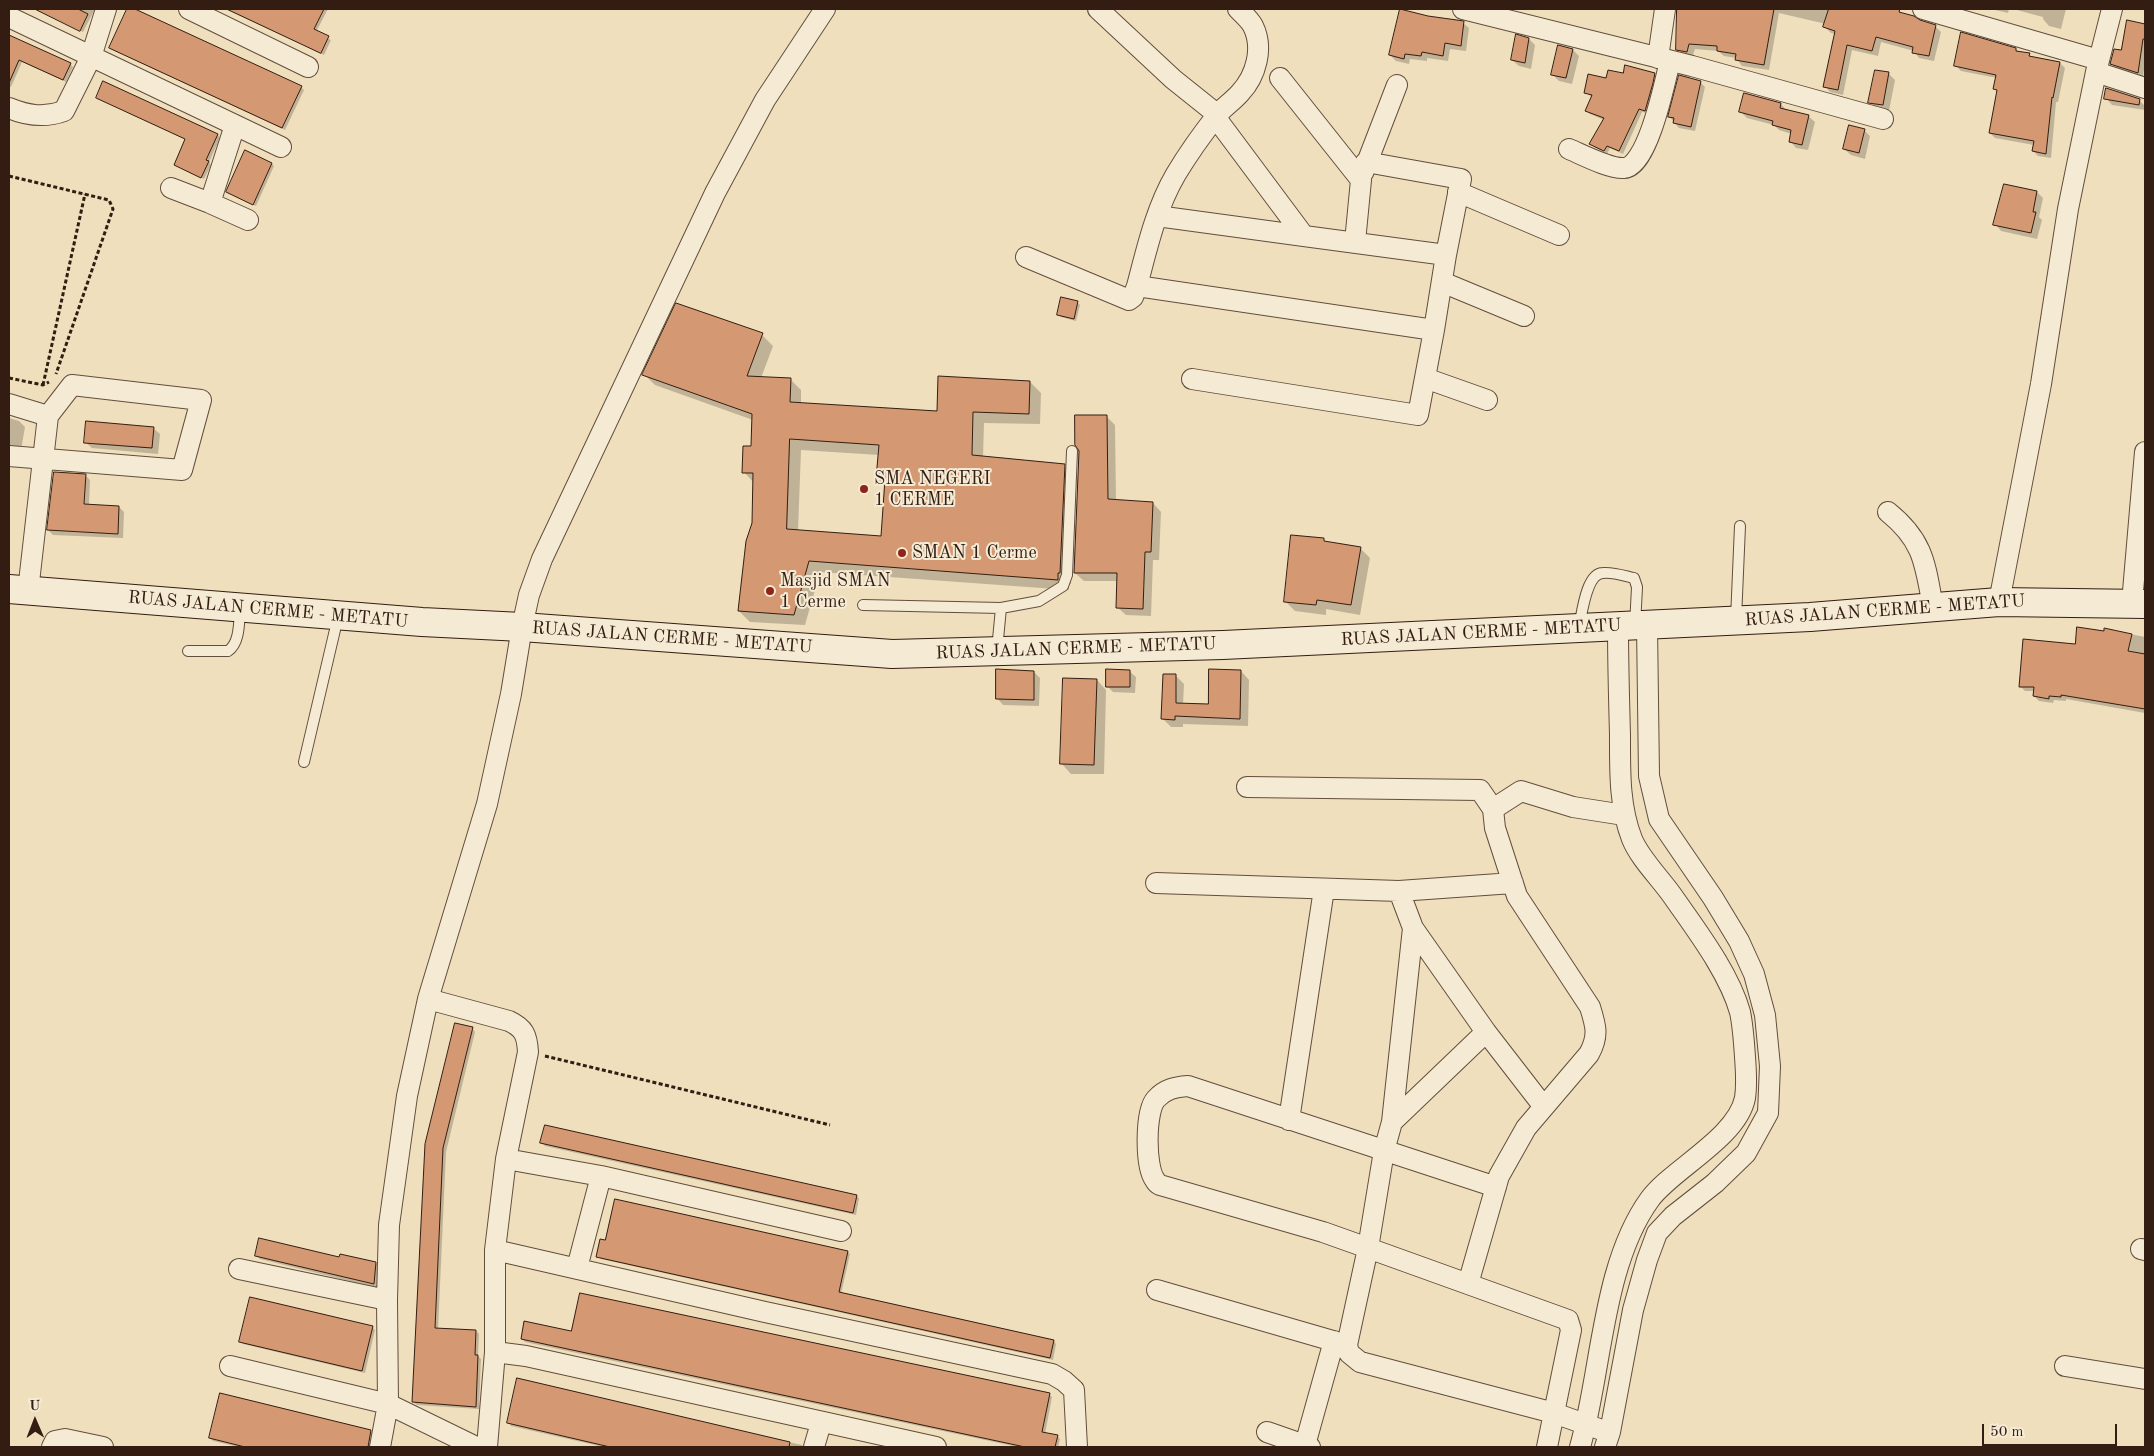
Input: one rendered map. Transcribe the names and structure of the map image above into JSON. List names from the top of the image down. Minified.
{"streets":{"main road":["RUAS JALAN CERME - METATU"]},"places":["SMA NEGERI 1 CERME","SMAN 1 Cerme","Masjid SMAN 1 Cerme"],"scale_bar":"50 m","north":"top"}
